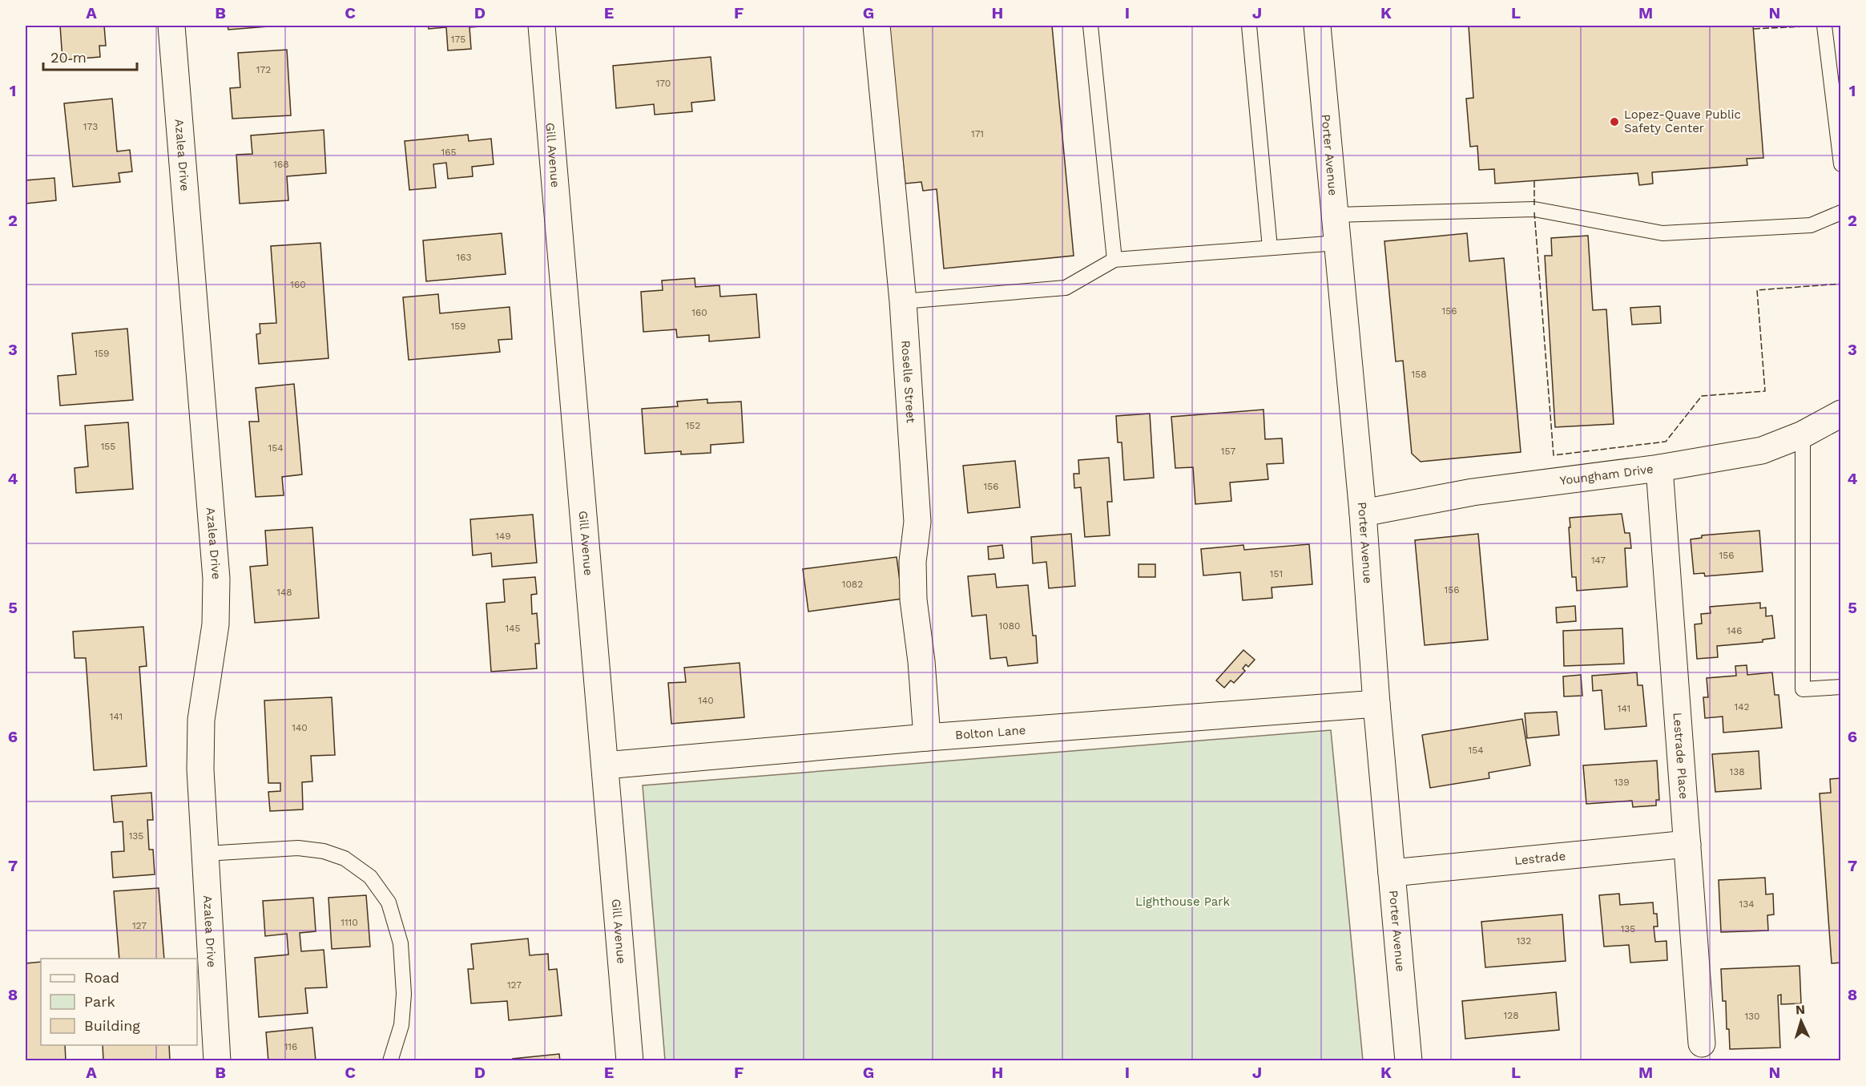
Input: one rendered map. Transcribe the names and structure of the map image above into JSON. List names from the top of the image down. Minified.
{"streets":{"street":["Azalea Drive","Gill Avenue","Porter Avenue","Roselle Street","Youngham Drive","Bolton Lane","Lestrade Place","Lestrade"]},"crossings":[["Gill Avenue","Bolton Lane"],["Porter Avenue","Youngham Drive"],["Porter Avenue","Bolton Lane"],["Porter Avenue","Lestrade"],["Roselle Street","Bolton Lane"],["Youngham Drive","Lestrade Place"],["Lestrade Place","Lestrade"]],"parks":["Lighthouse Park"],"places":["Lopez-Quave Public Safety Center"],"house_numbers":["175","172","170","173","171","165","168","163","160","156","160","159","159","158","152","155","154","157","156","149","156","147","151","1082","156","148","1080","145","146","140","142","141","141","140","154","138","139","135","134","1110","127","135","132","127","128","130","116"],"legend":["Road","Park","Building"],"scale_bar":"20 m","north":"top","grid":{"columns":["A","B","C","D","E","F","G","H","I","J","K","L","M","N"],"rows":["1","2","3","4","5","6","7","8"]}}
